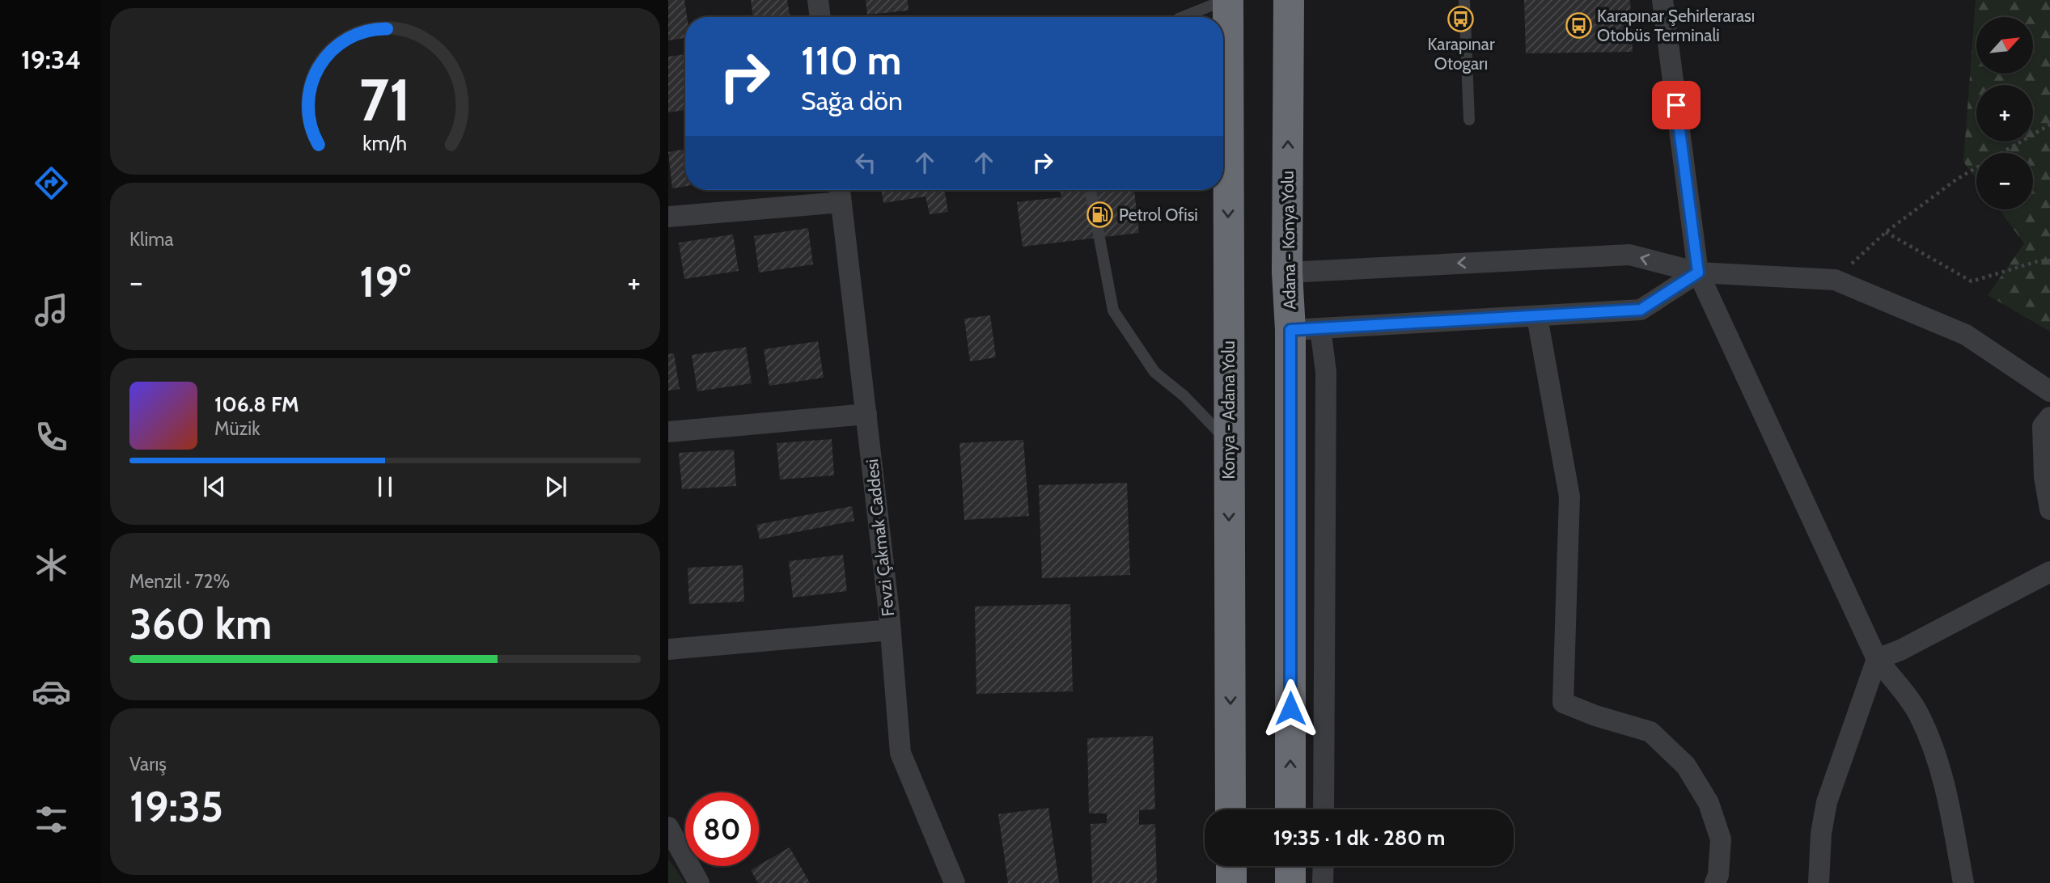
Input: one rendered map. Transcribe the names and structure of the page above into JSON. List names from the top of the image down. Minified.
{"streets":{"highway":["Adana - Konya Yolu","Konya - Adana Yolu"],"street":["Fevzi Çakmak Caddesi"]},"one_way":["Adana - Konya Yolu","Konya - Adana Yolu"],"places":{"bus stop":["Karapınar Otogarı","Karapınar Şehirlerarası Otobüs Terminali"],"fuel station":["Petrol Ofisi"]},"north":"top right","page":{"tabs":"19:34","map_buttons":["+","−"],"turn":["110 m","Sağa dön"],"tile":["Klima",["Menzil · 72%","360 km"],["Varış","19:35"]],"heat":["−","19°","+"],"song":["106.8 FM","Müzik"],"limit":"80","trip":"19:35 · 1 dk · 280 m","gauge":["71","km/h"]}}
